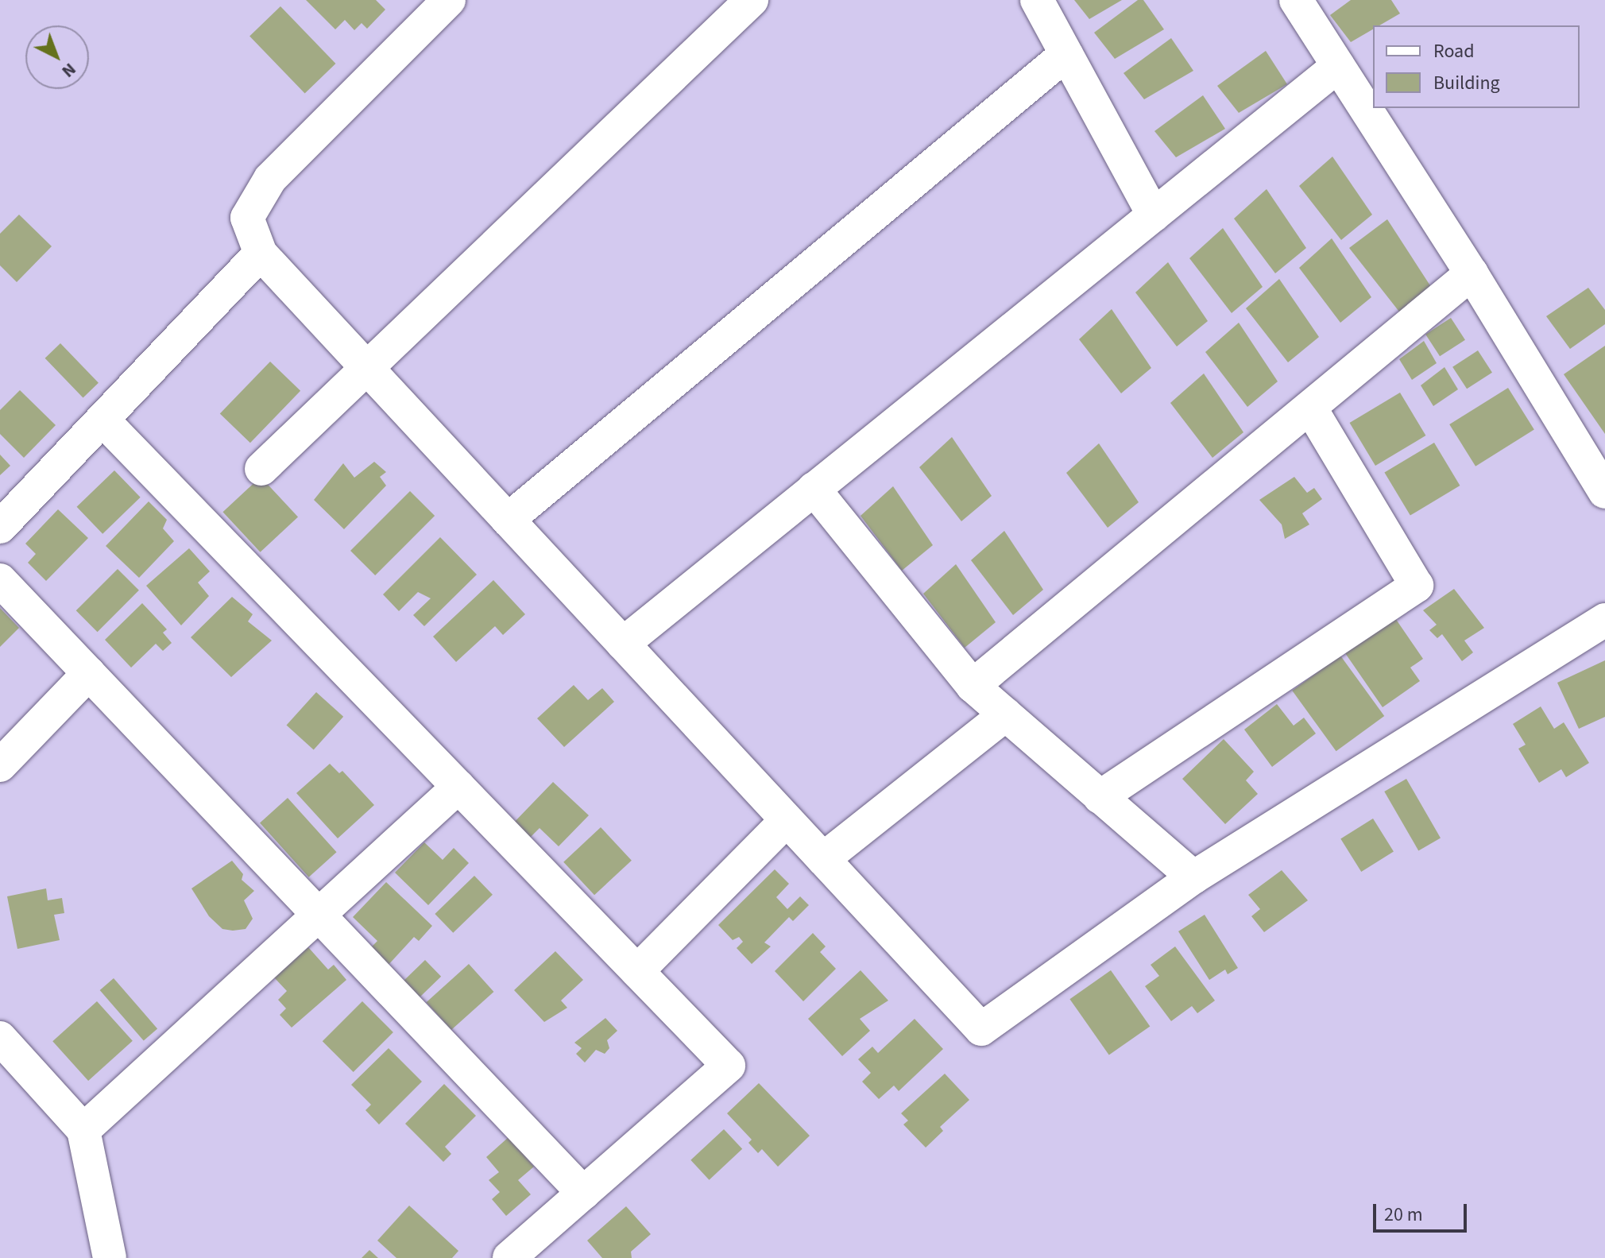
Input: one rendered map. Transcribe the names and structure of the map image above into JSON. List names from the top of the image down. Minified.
{"legend":["Road","Building"],"scale_bar":"20 m","north":"bottom right"}
